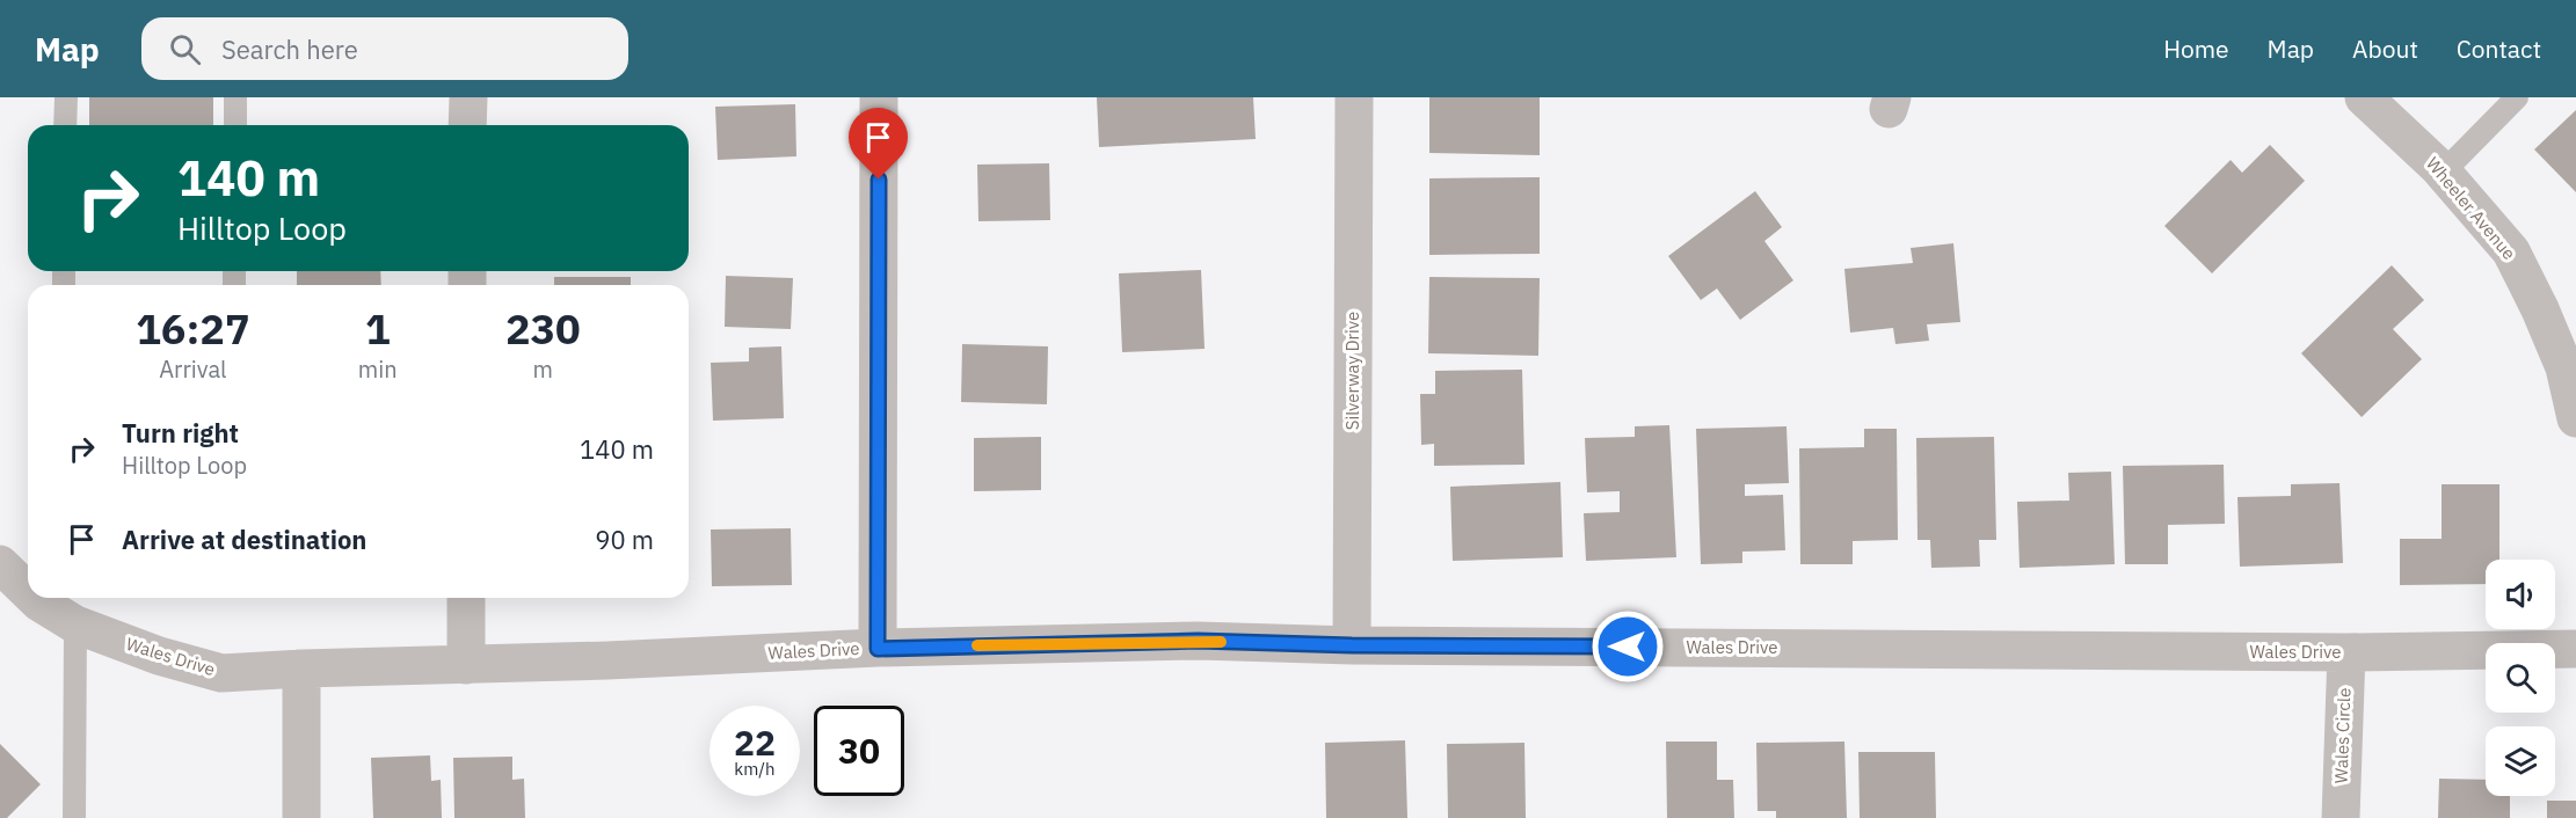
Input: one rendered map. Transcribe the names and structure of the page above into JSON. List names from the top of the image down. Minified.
{"streets":{"street":["Wheeler Avenue","Silverway Drive","Wales Drive","Wales Circle"]},"crossings":[["Silverway Drive","Wales Drive"],["Wales Drive","Wales Circle"]],"page":{"header":"Map","search":"Search here","nav":["Home","Map","About","Contact"],"turn":["140 m","Hilltop Loop"],"eta":["16:27","Arrival","1","min","230","m"],"list":[{"name":"Turn right","note":"Hilltop Loop","value":"140 m"},{"name":"Arrive at destination","value":"90 m"}],"speed":"22 km/h","limit":"30"}}
